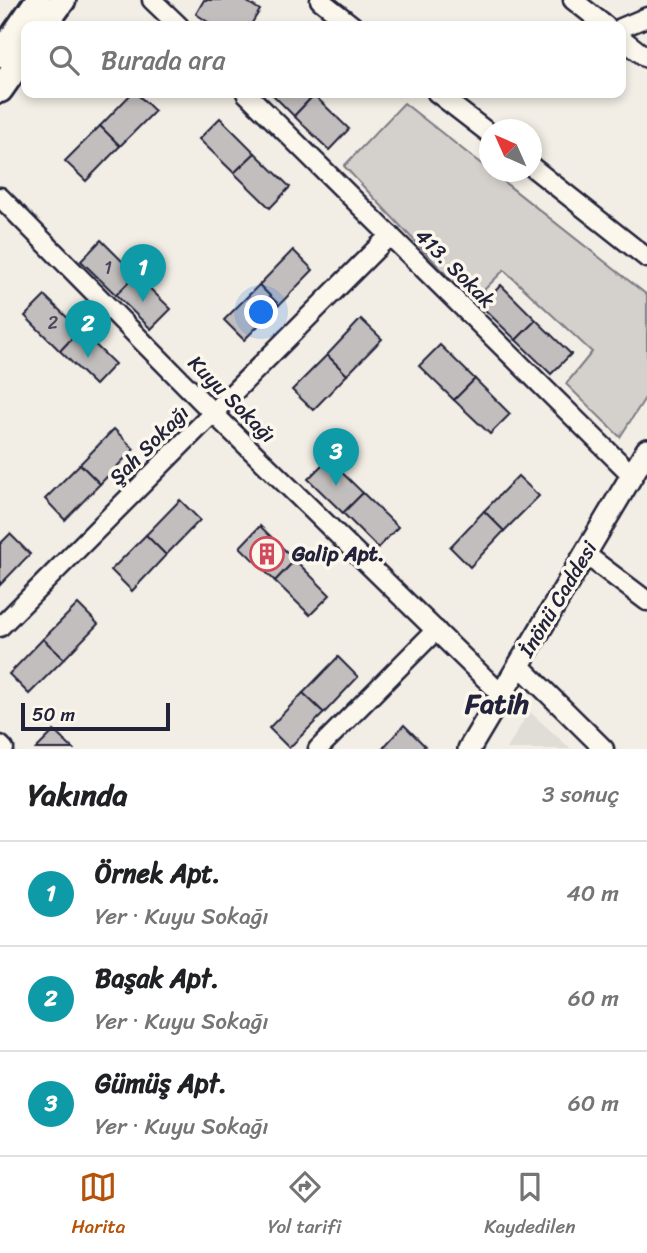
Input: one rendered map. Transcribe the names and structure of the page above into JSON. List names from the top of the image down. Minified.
{"streets":{"street":["413. Sokak","Kuyu Sokağı","Şah Sokağı","İnönü Caddesi"]},"crossings":[["413. Sokak","Şah Sokağı"],["413. Sokak","İnönü Caddesi"],["Kuyu Sokağı","Şah Sokağı"],["Kuyu Sokağı","İnönü Caddesi"]],"districts":["Fatih"],"places":{"building":["Galip Apt."]},"house_numbers":["1","2"],"scale_bar":"50 m","north":"top left","page":{"search":"Burada ara","pins":["1","2","3"],"scale":"50 m","heading":["Yakında","3 sonuç"],"list":[{"mark":"1","name":"Örnek Apt.","note":"Yer · Kuyu Sokağı","value":"40 m"},{"mark":"2","name":"Başak Apt.","note":"Yer · Kuyu Sokağı","value":"60 m"},{"mark":"3","name":"Gümüş Apt.","note":"Yer · Kuyu Sokağı","value":"60 m"}],"nav":["Harita","Yol tarifi","Kaydedilen"]}}
